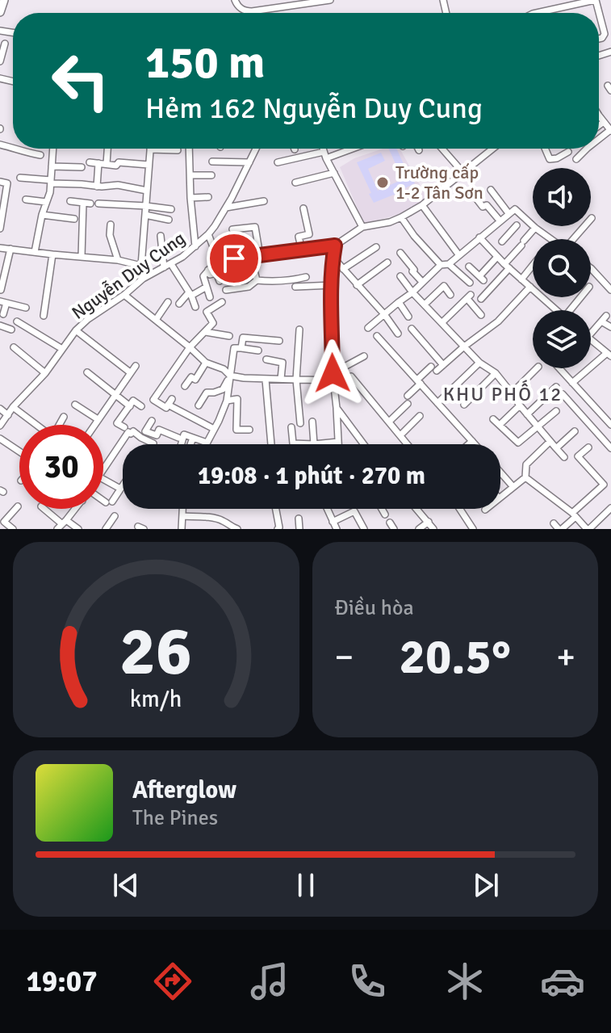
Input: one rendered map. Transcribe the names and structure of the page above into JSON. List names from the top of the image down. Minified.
{"streets":{"street":["Nguyễn Duy Cung"]},"districts":["KHU PHỐ 12"],"places":["Trường cấp 1-2 Tân Sơn"],"page":{"turn":["150 m","Hẻm 162 Nguyễn Duy Cung"],"limit":"30","trip":"19:08 · 1 phút · 270 m","tile":"Điều hòa","heat":["−","20.5°","+"],"song":["Afterglow","The Pines"],"tabs":"19:07","gauge":["26","km/h"]}}
